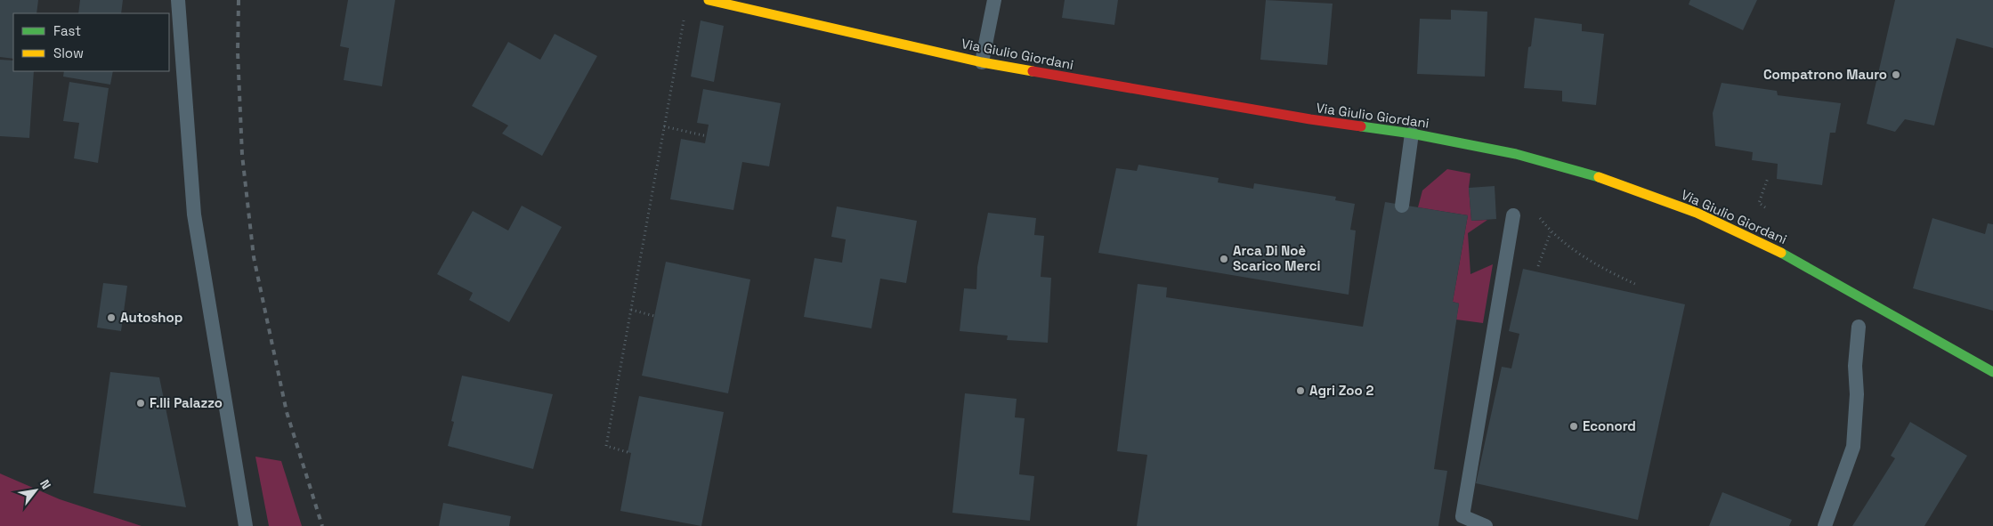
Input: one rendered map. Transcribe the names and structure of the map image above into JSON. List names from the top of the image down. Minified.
{"streets":{"street":["Via Giulio Giordani"]},"places":["Compatrono Mauro","Arca Di Noè Scarico Merci","Autoshop","Agri Zoo 2","F.lli Palazzo","Econord"],"legend":["Fast","Slow"],"north":"top right"}
